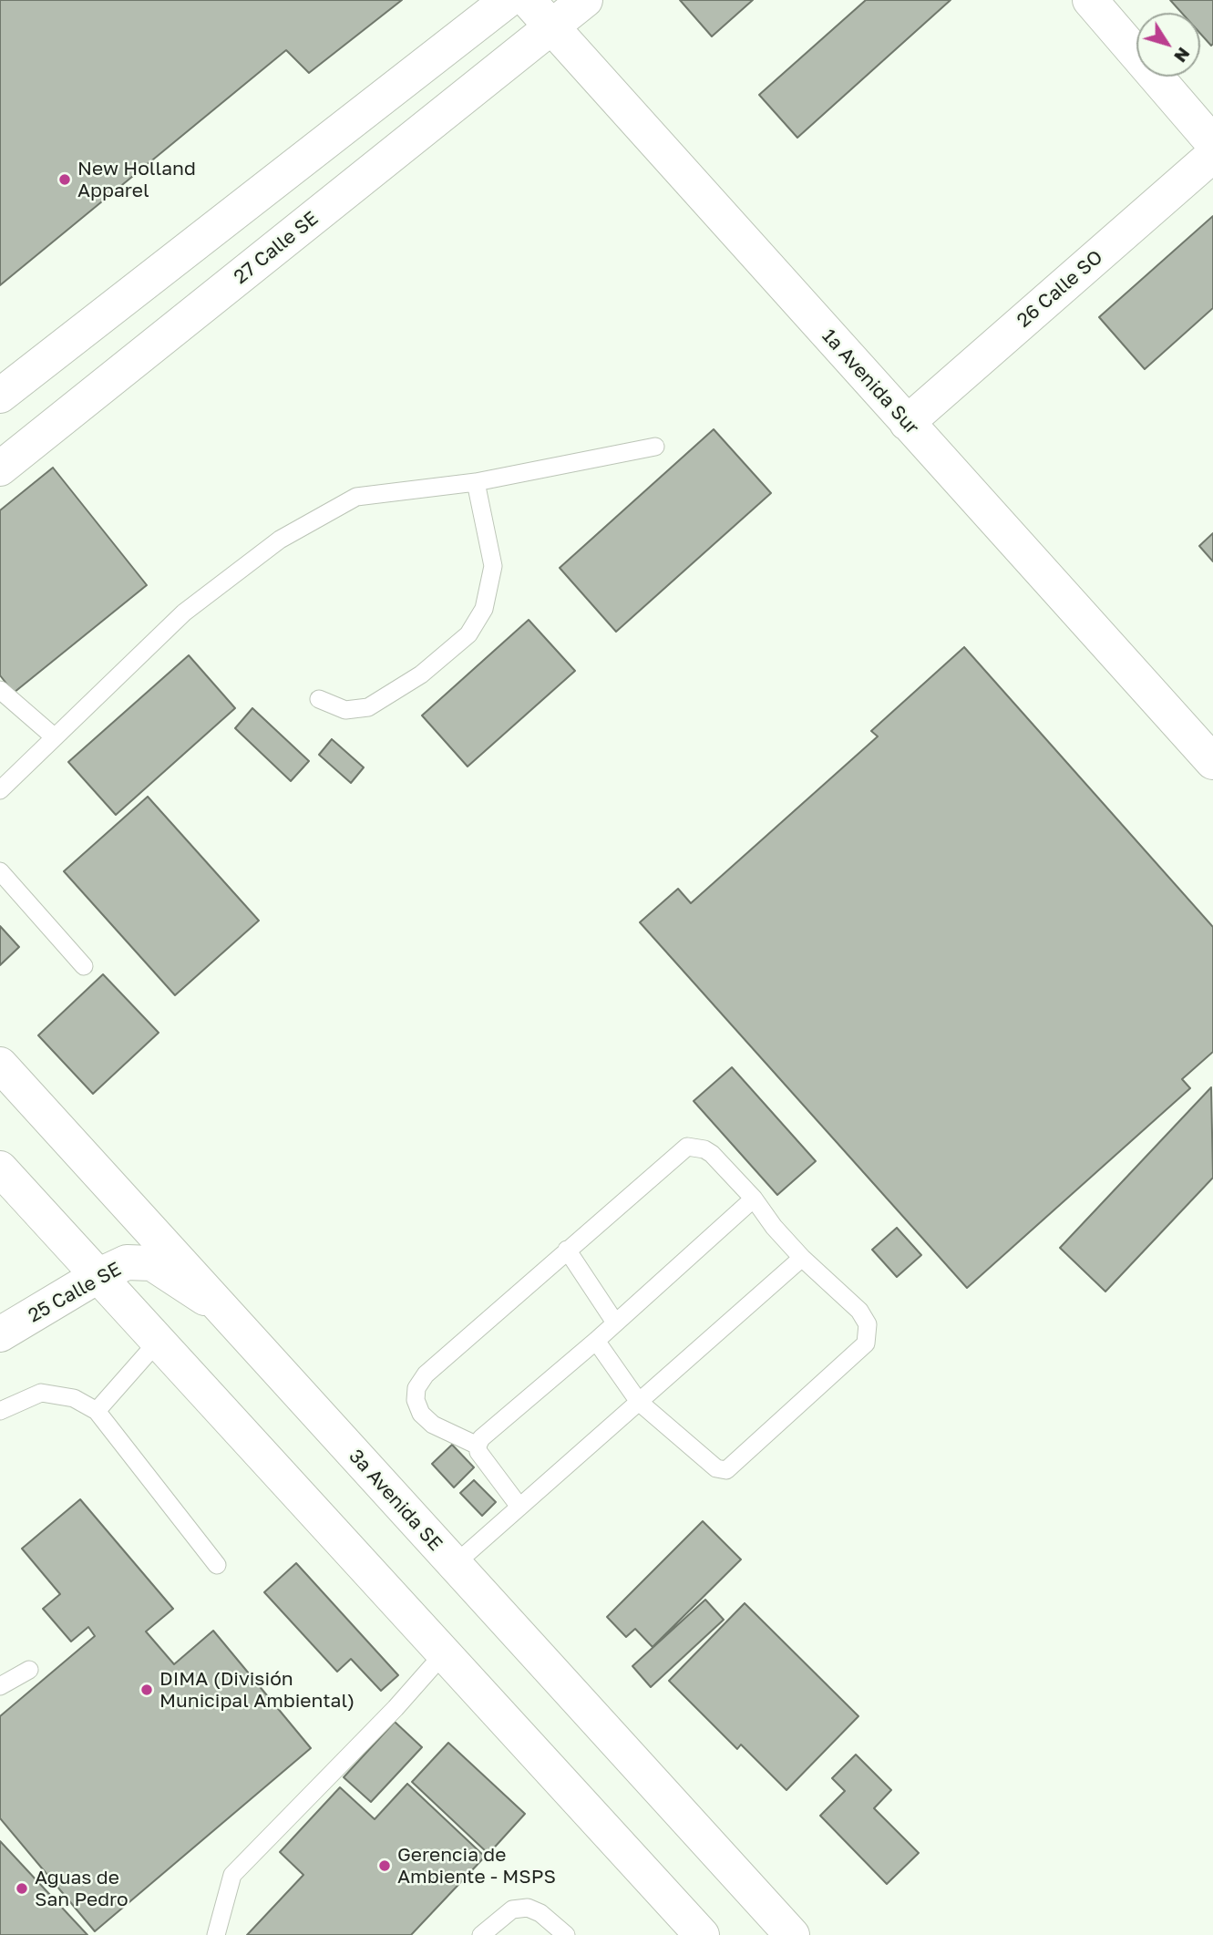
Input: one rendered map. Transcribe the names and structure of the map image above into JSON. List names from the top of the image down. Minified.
{"streets":{"main road":["27 Calle SE","26 Calle SO","1a Avenida Sur","25 Calle SE","3a Avenida SE"]},"crossings":[["27 Calle SE","1a Avenida Sur"],["26 Calle SO","1a Avenida Sur"],["25 Calle SE","3a Avenida SE"]],"places":["New Holland Apparel","DIMA (División Municipal Ambiental)","Gerencia de Ambiente - MSPS","Aguas de San Pedro"],"north":"bottom right"}
